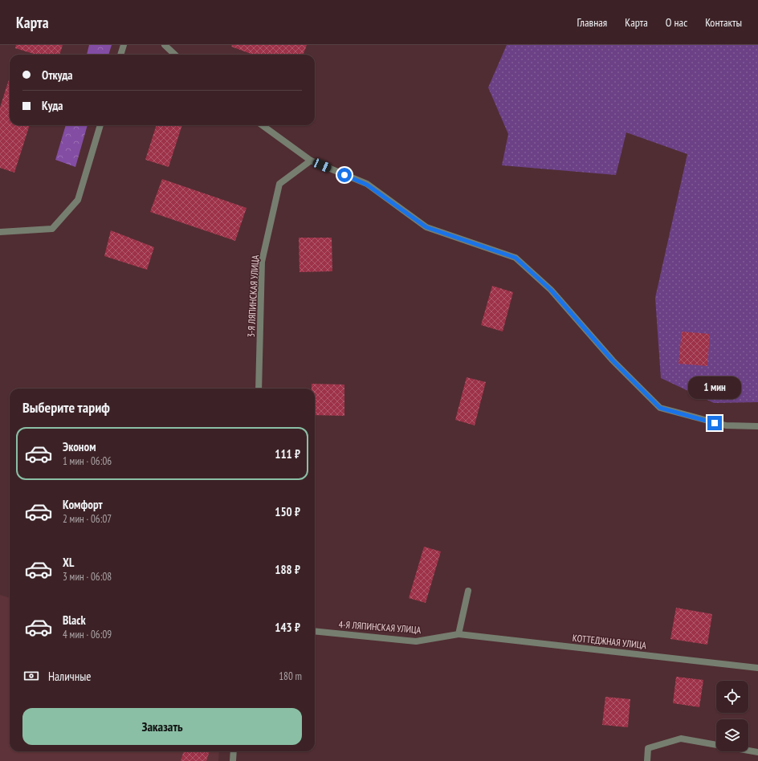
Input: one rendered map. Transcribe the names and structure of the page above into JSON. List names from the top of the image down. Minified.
{"streets":{"street":["3-Я ЛЯПИНСКАЯ УЛИЦА","4-Я ЛЯПИНСКАЯ УЛИЦА","КОТТЕДЖНАЯ УЛИЦА"]},"crossings":[["4-Я ЛЯПИНСКАЯ УЛИЦА","КОТТЕДЖНАЯ УЛИЦА"]],"page":{"header":"Карта","nav":["Главная","Карта","О нас","Контакты"],"banner":["Откуда","Куда"],"bubble":"1 мин","heading":"Выберите тариф","list":[{"name":"Эконом","note":"1 мин · 06:06","value":"111 ₽"},{"name":"Комфорт","note":"2 мин · 06:07","value":"150 ₽"},{"name":"XL","note":"3 мин · 06:08","value":"188 ₽"},{"name":"Black","note":"4 мин · 06:09","value":"143 ₽"}],"pay":["Наличные","180 m"],"buttons":"Заказать"}}
